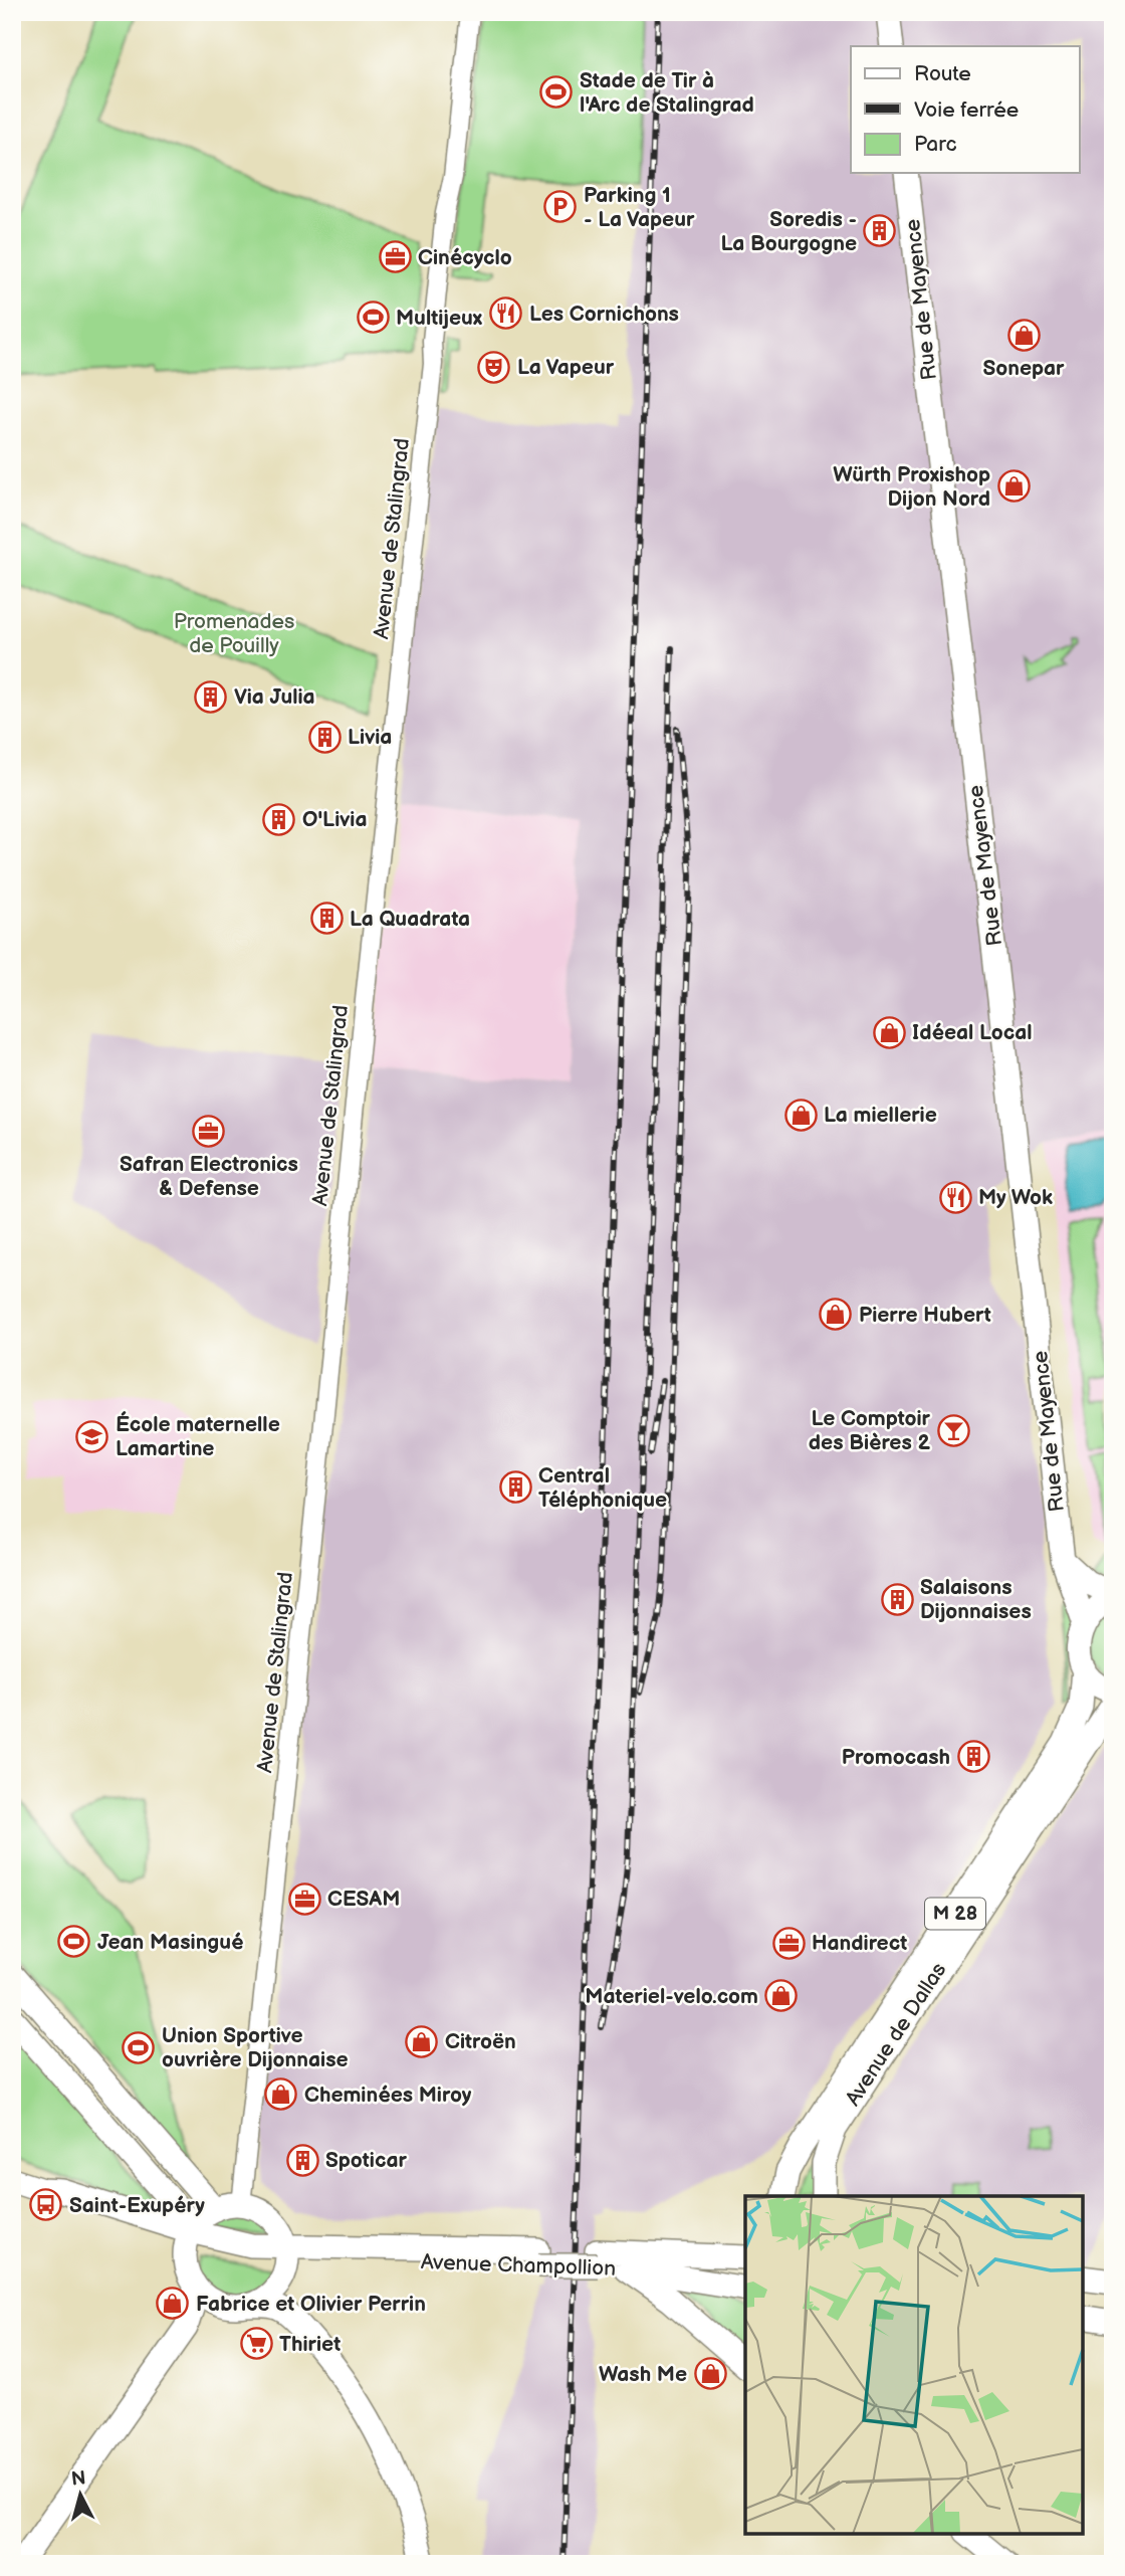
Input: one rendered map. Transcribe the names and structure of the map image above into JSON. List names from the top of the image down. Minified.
{"streets":{"main road":["Rue de Mayence","M 28","Avenue de Dallas","Avenue Champollion"],"street":["Avenue de Stalingrad"]},"crossings":[["Rue de Mayence","Avenue de Dallas"]],"parks":["Promenades de Pouilly"],"places":{"sports":["Stade de Tir à l'Arc de Stalingrad","Multijeux","Jean Masingué","Union Sportive ouvrière Dijonnaise"],"parking":["Parking 1 - La Vapeur"],"building":["Soredis - La Bourgogne","Via Julia","Livia","O'Livia","La Quadrata","Central Téléphonique","Salaisons Dijonnaises","Promocash","Spoticar"],"office":["Cinécyclo","Safran Electronics & Defense","CESAM","Handirect"],"restaurant":["Les Cornichons","My Wok"],"shop":["Sonepar","Würth Proxishop Dijon Nord","Idéeal Local","La miellerie","Pierre Hubert","Materiel-velo.com","Citroën","Cheminées Miroy","Fabrice et Olivier Perrin","Wash Me"],"theatre":["La Vapeur"],"bar":["Le Comptoir des Bières 2"],"school or university":["École maternelle Lamartine"],"bus stop":["Saint-Exupéry"],"supermarket":["Thiriet"]},"legend":["Route","Voie ferrée","Parc"],"north":"top"}
